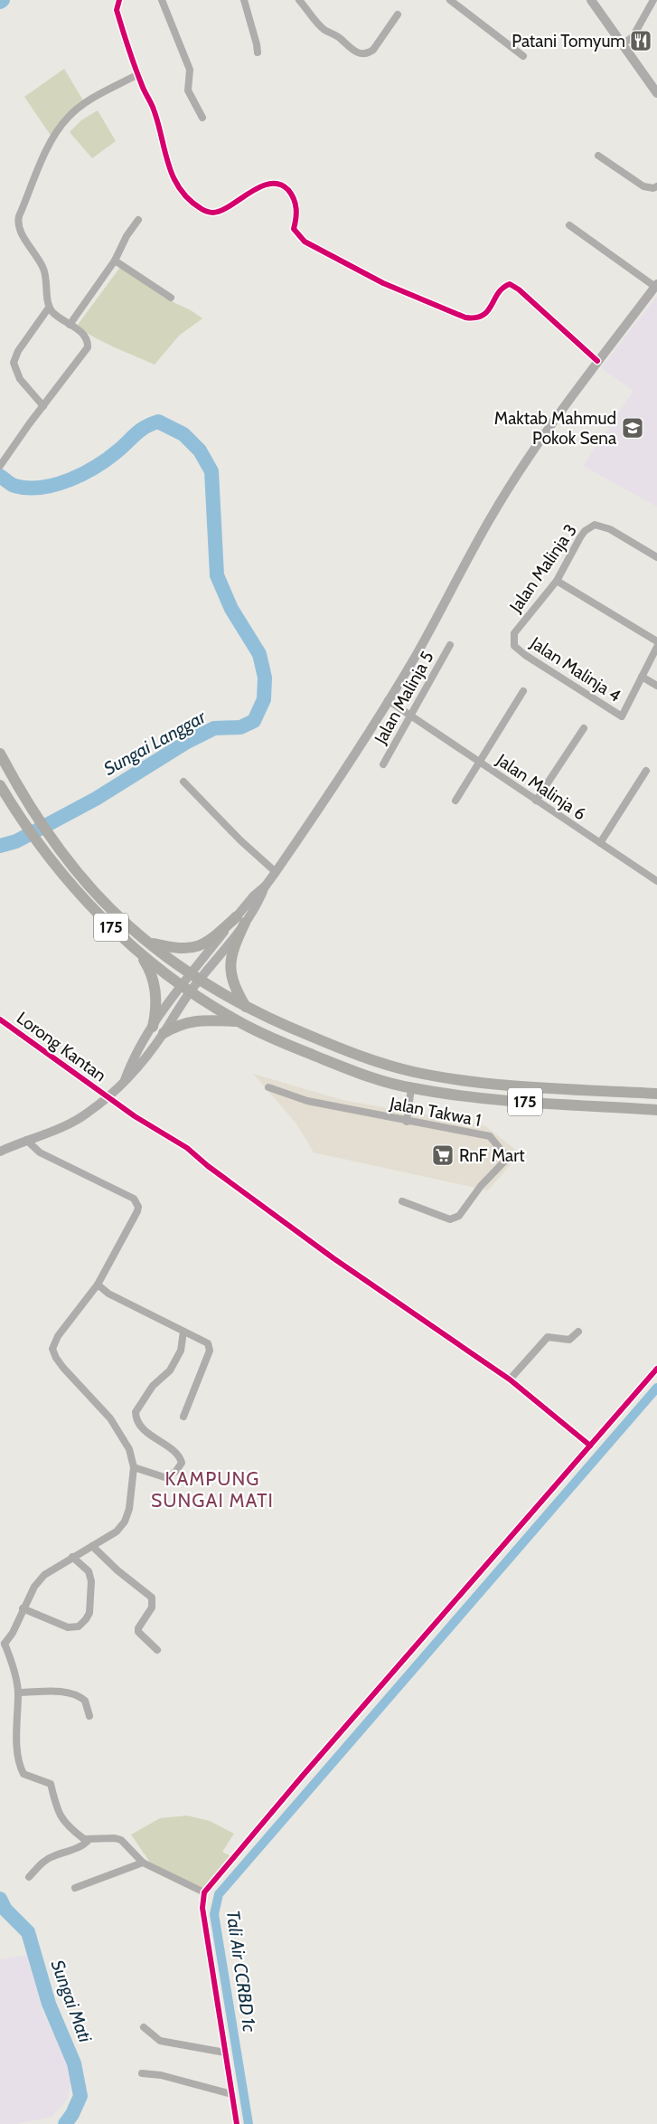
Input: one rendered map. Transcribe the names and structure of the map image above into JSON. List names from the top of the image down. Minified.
{"streets":{"highway":["175"],"street":["Jalan Malinja 3","Jalan Malinja 4","Jalan Malinja 5","Jalan Malinja 6","Lorong Kantan","Jalan Takwa 1"]},"crossings":[["Jalan Malinja 3","Jalan Malinja 4"],["Jalan Malinja 5","Jalan Malinja 6"]],"districts":["KAMPUNG SUNGAI MATI"],"water":["Sungai Langgar","Tali Air CCRBD 1c","Sungai Mati"],"places":{"restaurant":["Patani Tomyum"],"school or university":["Maktab Mahmud Pokok Sena"],"supermarket":["RnF Mart"]}}
